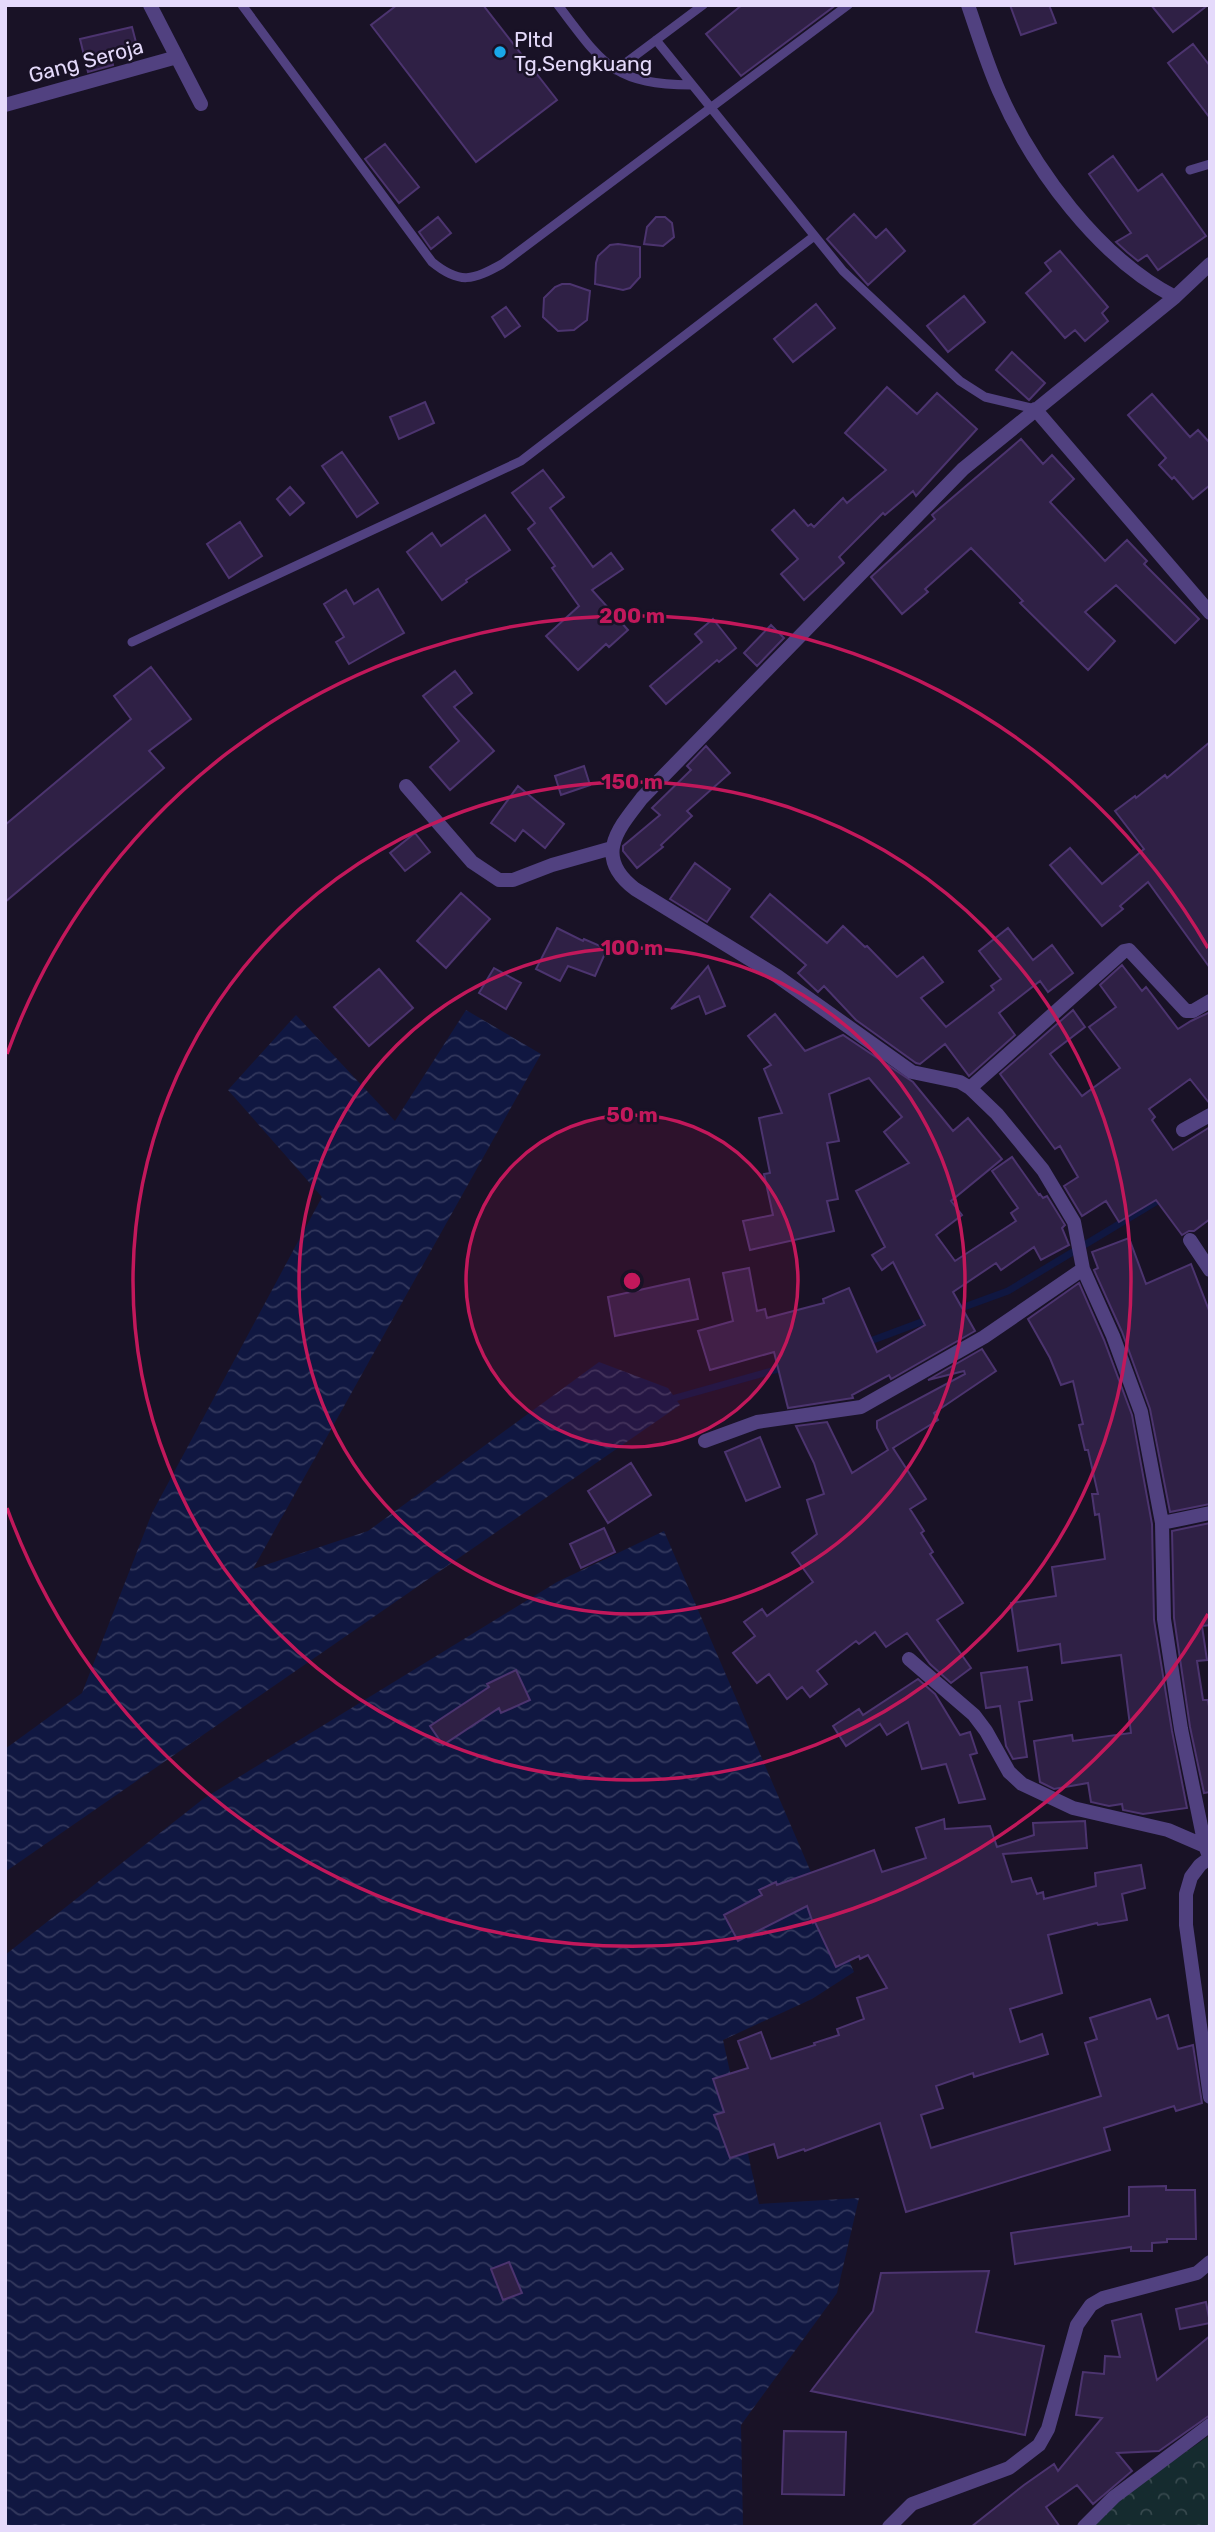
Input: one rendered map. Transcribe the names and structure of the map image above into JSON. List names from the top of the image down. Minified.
{"streets":{"street":["Gang Seroja"]},"places":["Pltd Tg.Sengkuang"],"rings":["200 m","150 m","100 m","50 m"]}
